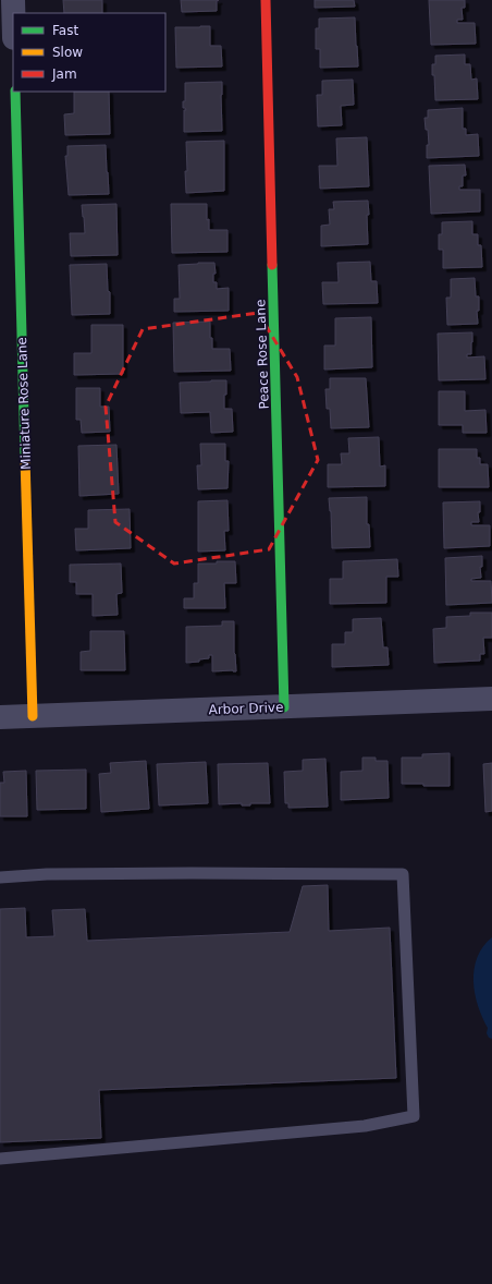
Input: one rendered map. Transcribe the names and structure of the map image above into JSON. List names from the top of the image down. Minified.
{"streets":{"street":["Peace Rose Lane","Miniature Rose Lane","Arbor Drive"]},"crossings":[["Peace Rose Lane","Arbor Drive"],["Miniature Rose Lane","Arbor Drive"]],"legend":["Fast","Slow","Jam"]}
